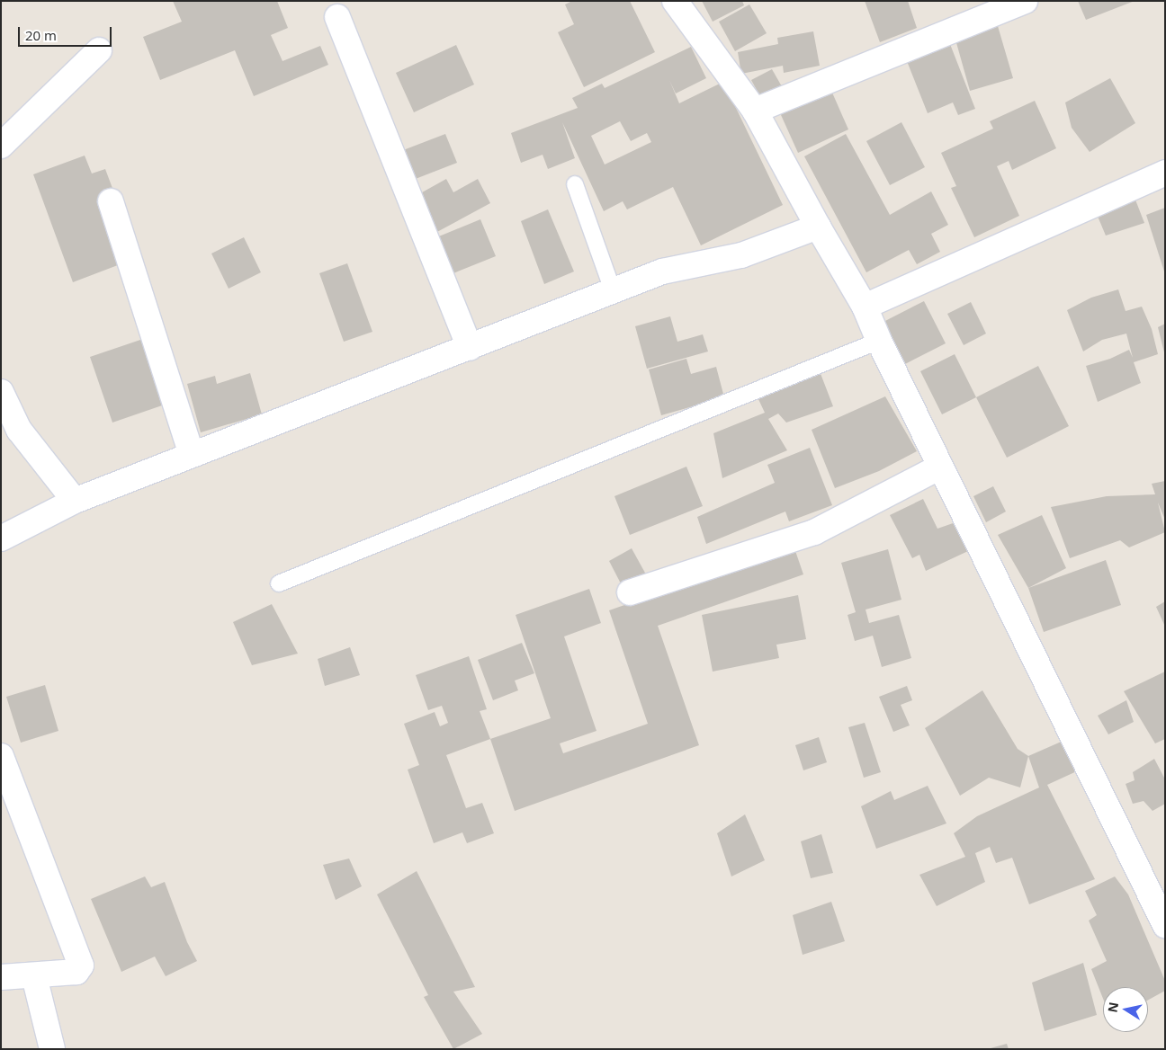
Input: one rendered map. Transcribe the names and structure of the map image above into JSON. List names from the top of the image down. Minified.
{"scale_bar":"20 m","north":"left"}
